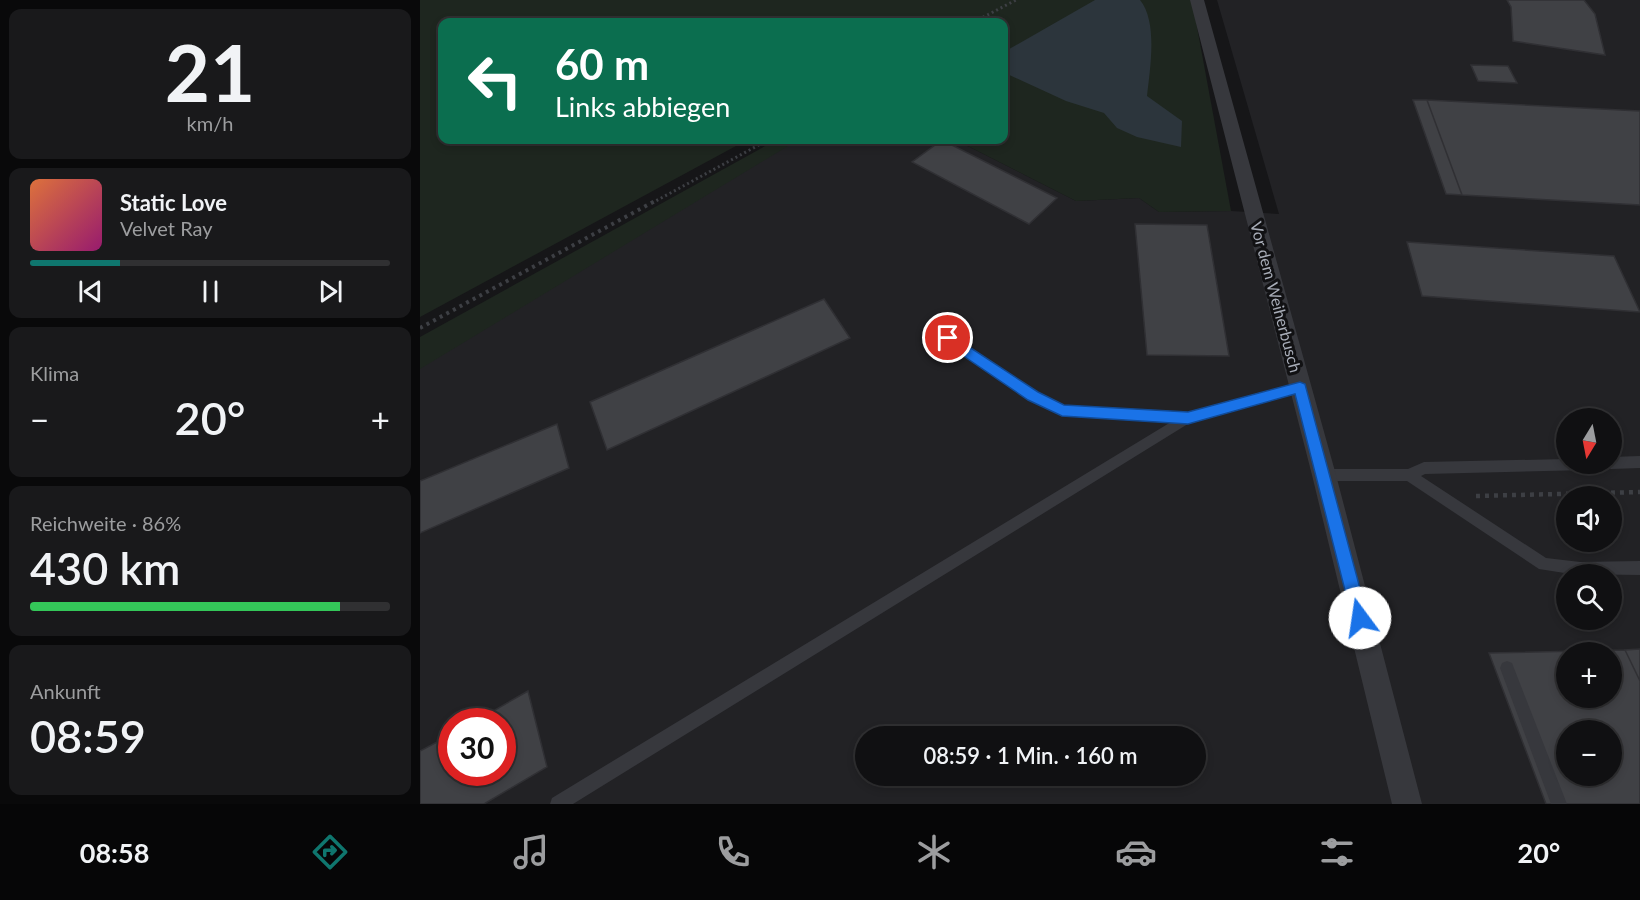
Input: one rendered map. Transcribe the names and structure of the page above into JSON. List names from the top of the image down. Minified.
{"streets":{"street":["Vor dem Weiherbusch"]},"north":"bottom","page":{"tile":[["21","km/h"],"Klima",["Reichweite · 86%","430 km"],["Ankunft","08:59"]],"turn":["60 m","Links abbiegen"],"song":["Static Love","Velvet Ray"],"heat":["−","20°","+"],"map_buttons":["+","−"],"limit":"30","trip":"08:59 · 1 Min. · 160 m","tabs":["08:58","20°"]}}
